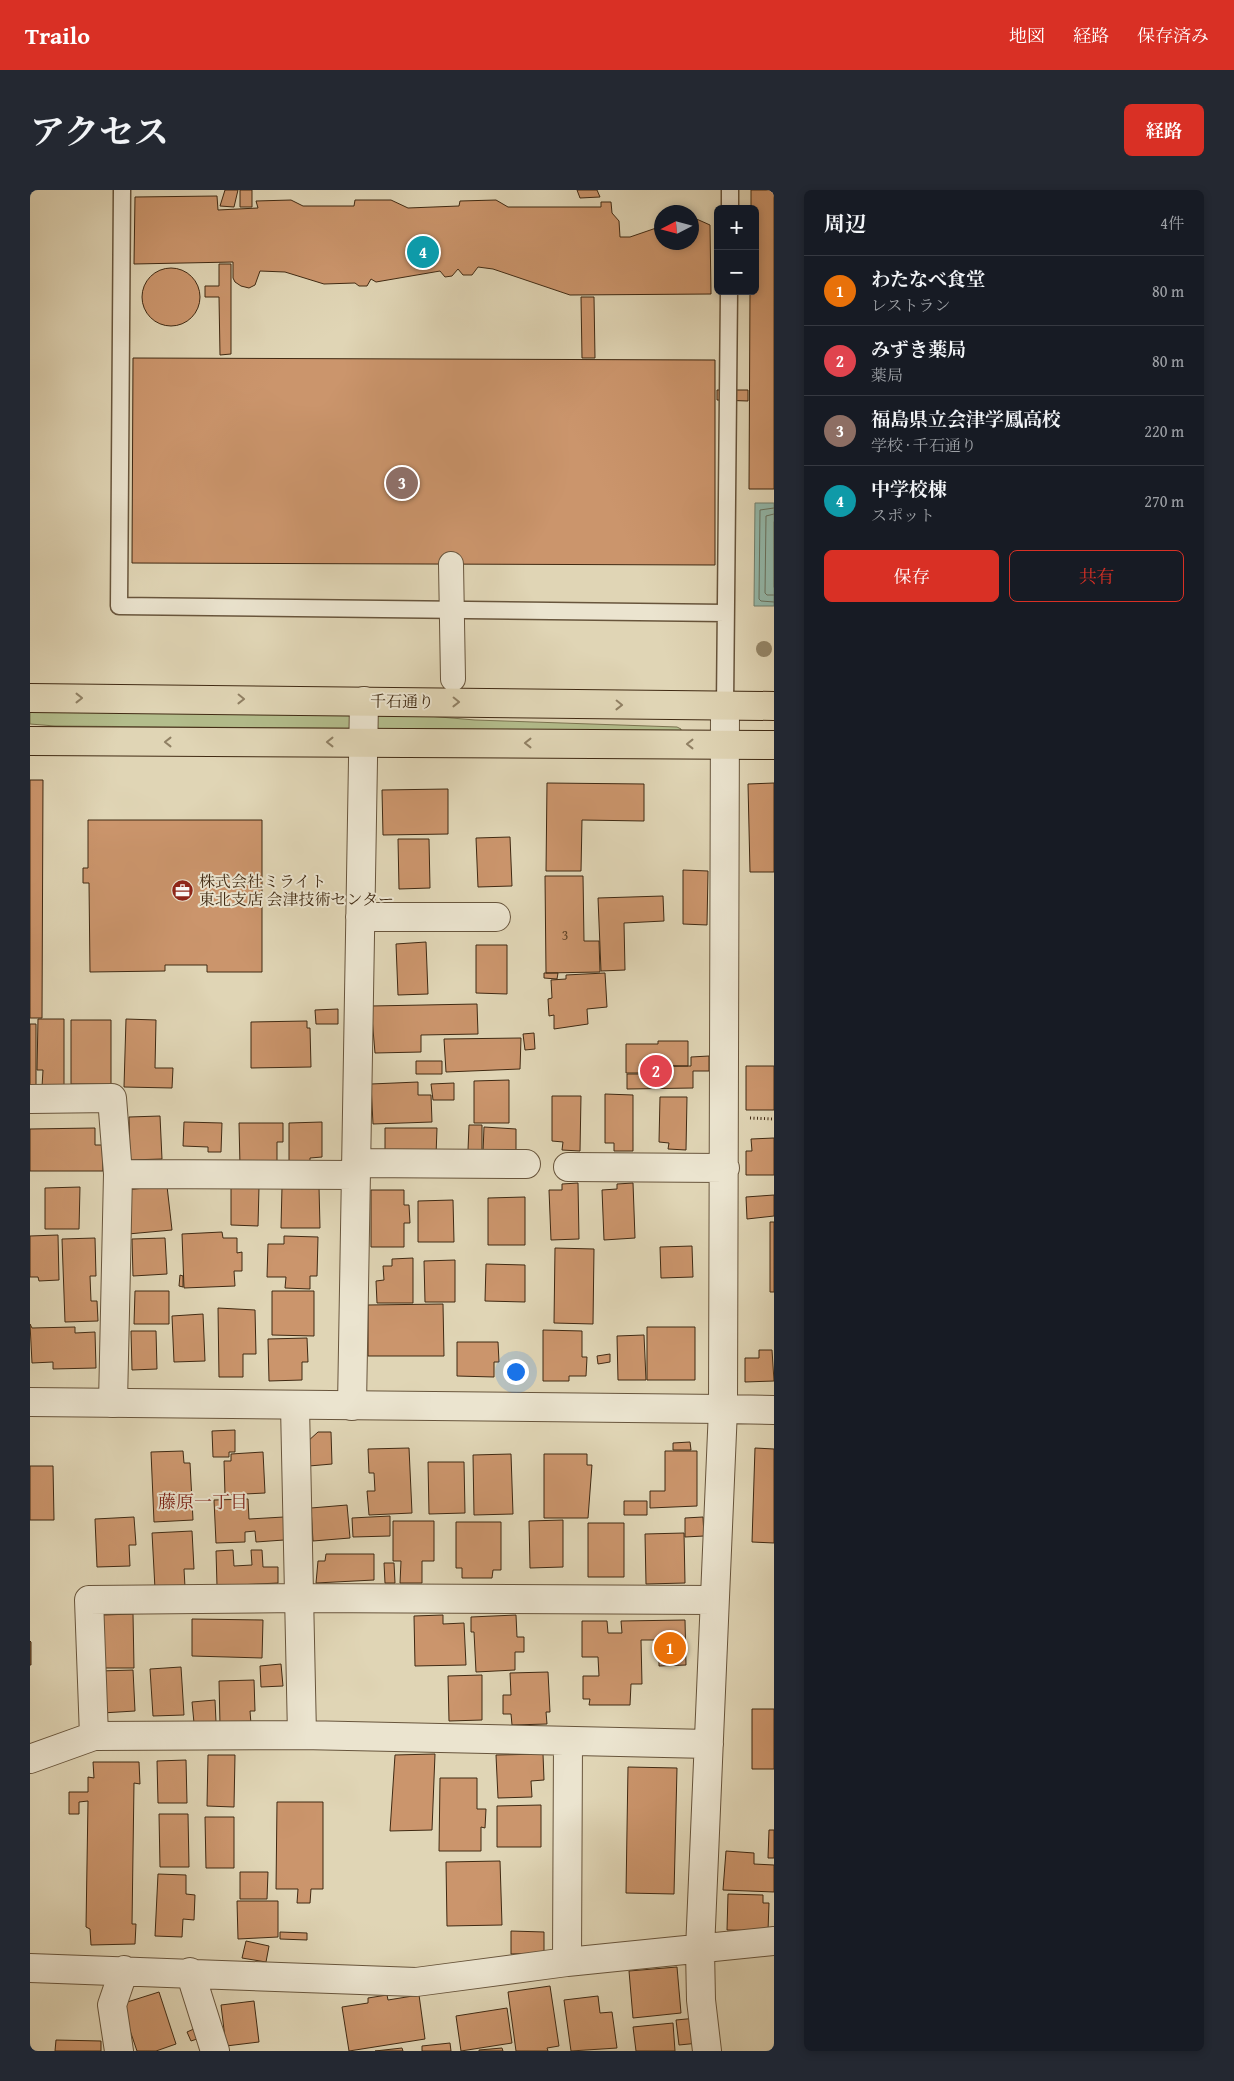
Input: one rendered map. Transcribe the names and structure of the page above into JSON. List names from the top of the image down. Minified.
{"streets":{"main road":["千石通り"]},"districts":["藤原一丁目"],"places":{"office":["株式会社ミライト 東北支店 会津技術センター"]},"house_numbers":["3"],"north":"left","page":{"header":"Trailo","nav":["地図","経路","保存済み"],"title":"アクセス","buttons":["経路",["保存","共有"]],"heading":["周辺","4件"],"map_buttons":["+","−"],"pins":["4","3","2","1"],"list":[{"mark":"1","name":"わたなべ食堂","note":"レストラン","value":"80 m"},{"mark":"2","name":"みずき薬局","note":"薬局","value":"80 m"},{"mark":"3","name":"福島県立会津学鳳高校","note":"学校 · 千石通り","value":"220 m"},{"mark":"4","name":"中学校棟","note":"スポット","value":"270 m"}]}}
